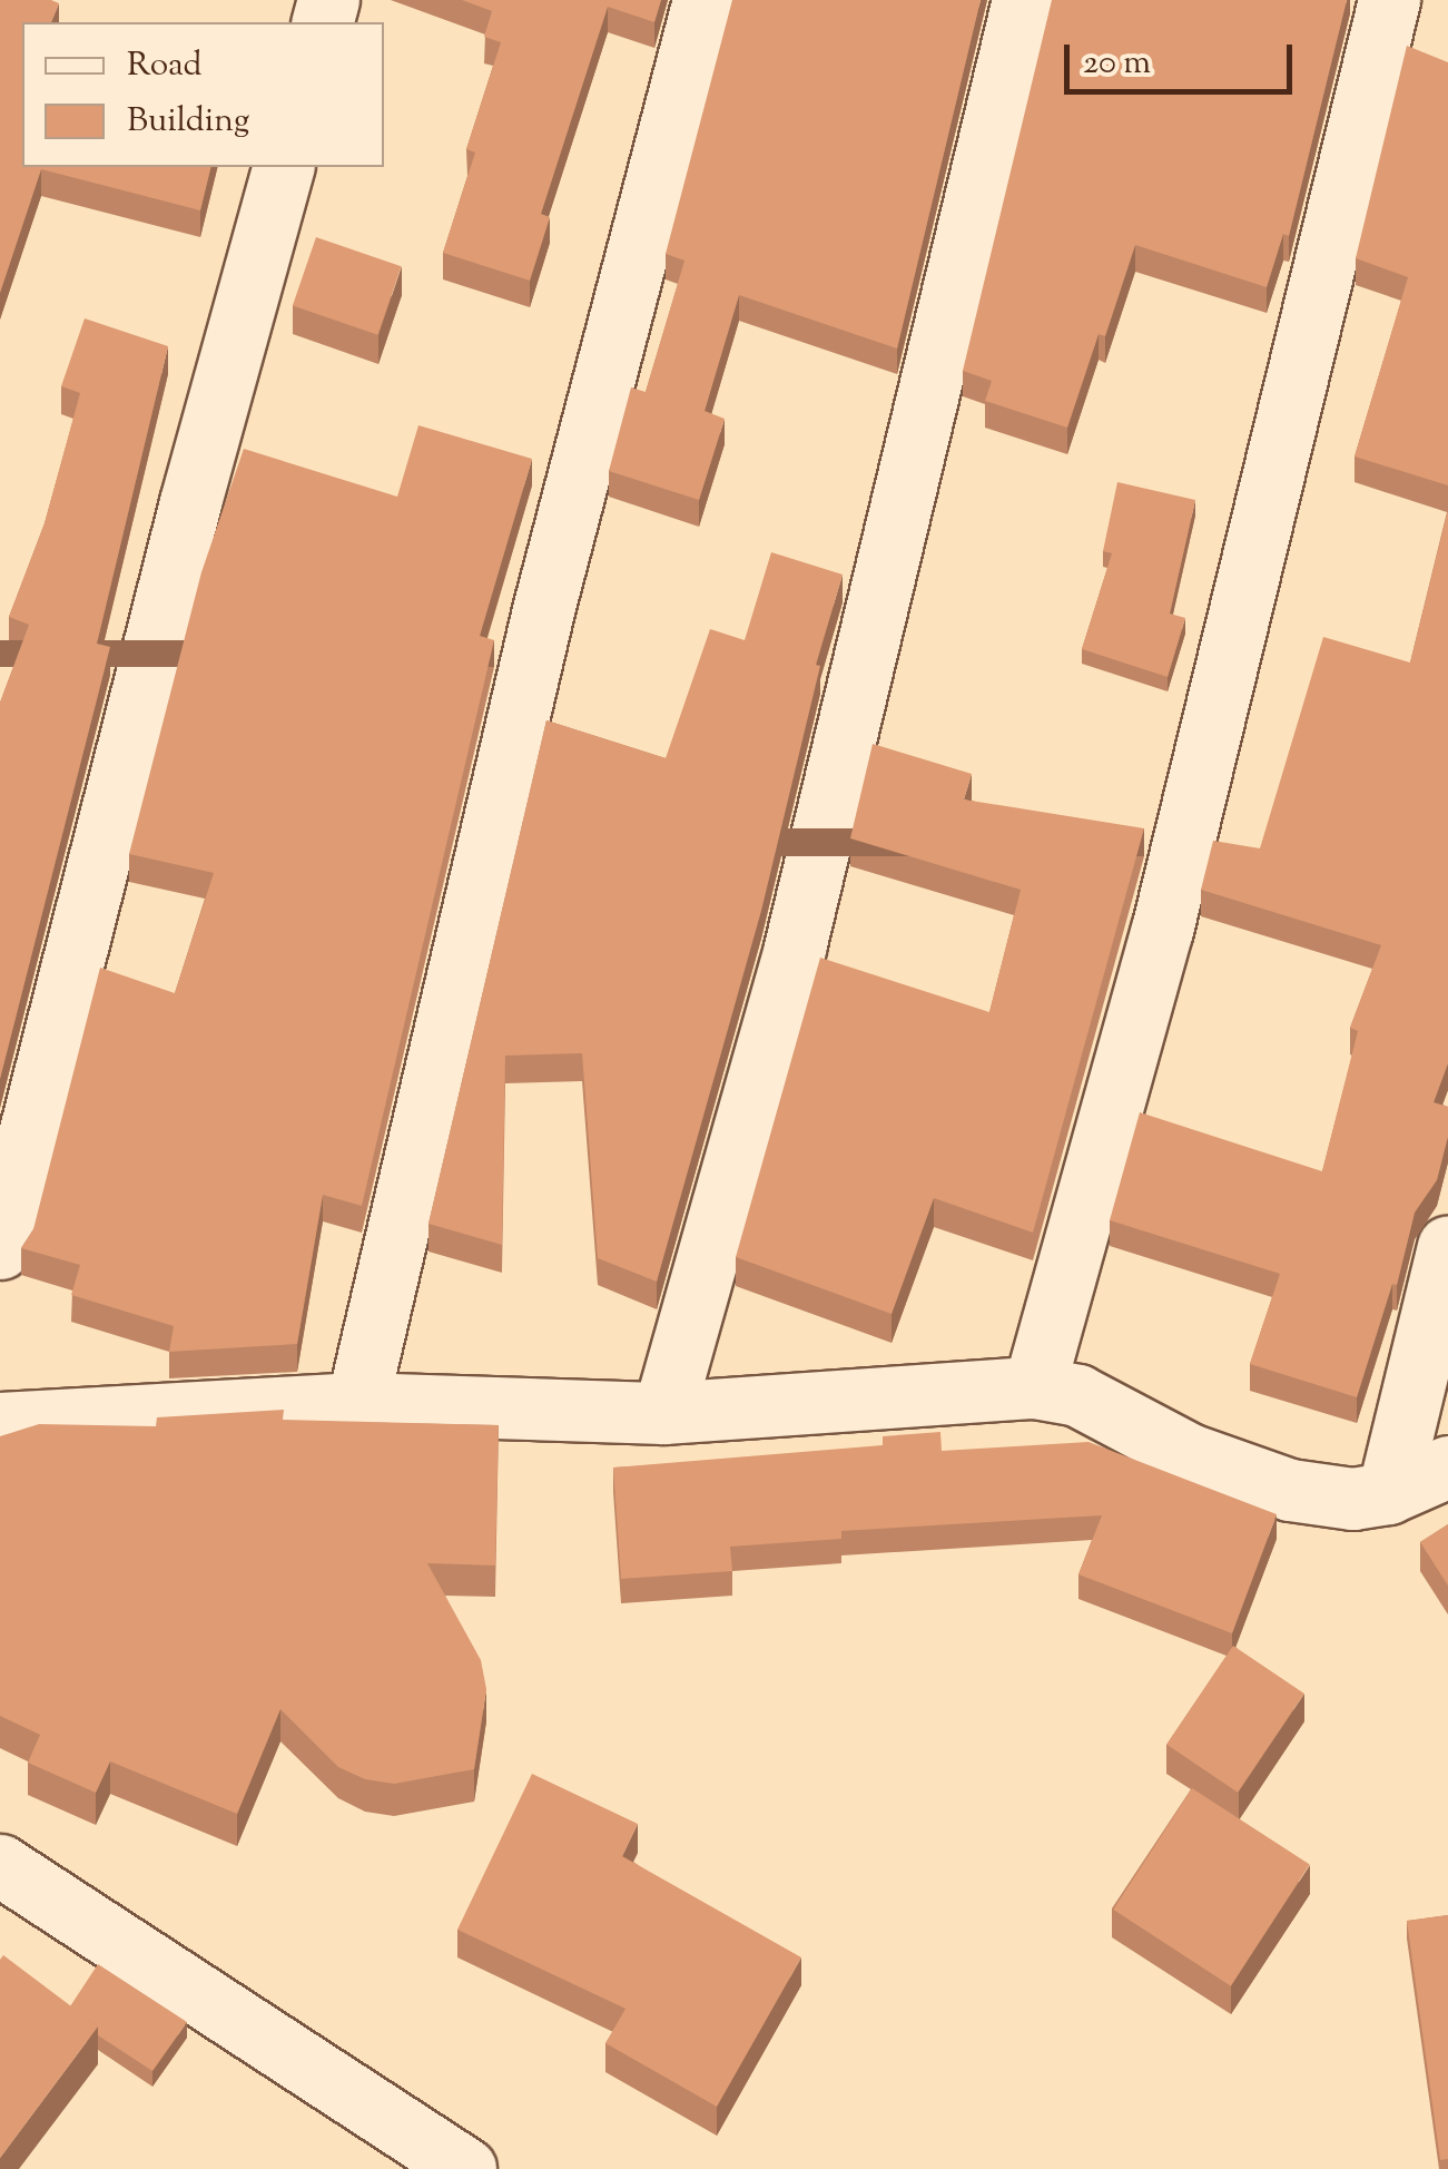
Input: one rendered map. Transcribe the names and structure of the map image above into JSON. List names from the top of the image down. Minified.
{"legend":["Road","Building"],"scale_bar":"20 m"}
